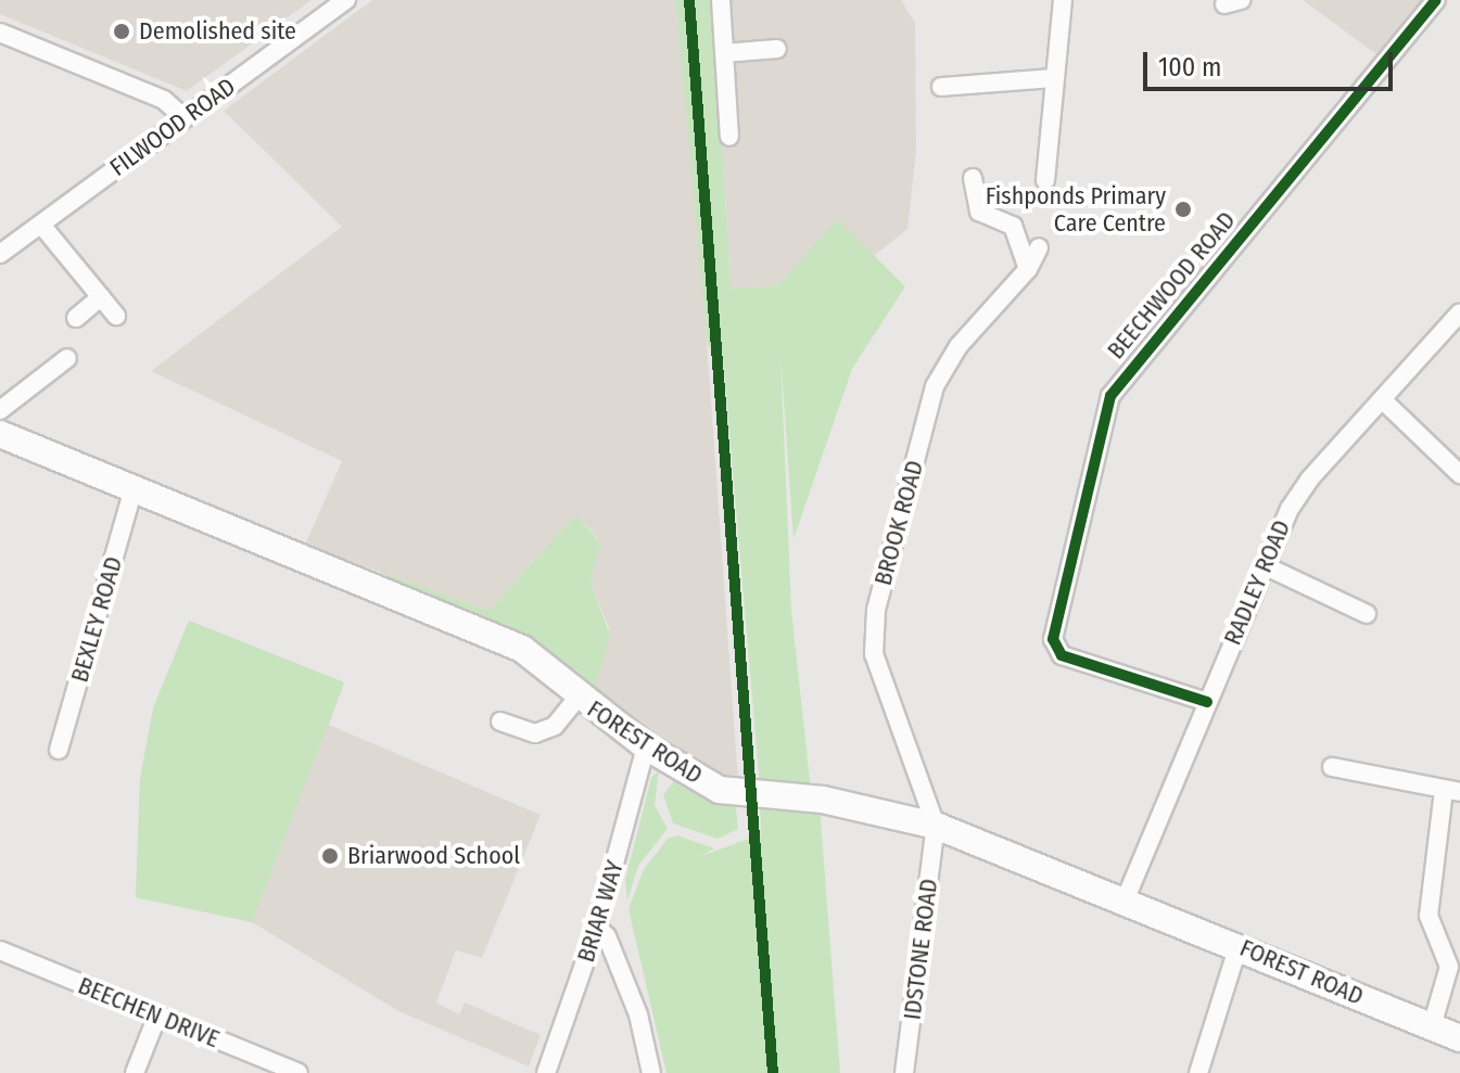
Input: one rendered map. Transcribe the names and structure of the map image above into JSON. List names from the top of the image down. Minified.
{"streets":{"main road":["FOREST ROAD"],"street":["FILWOOD ROAD","BEECHWOOD ROAD","BROOK ROAD","RADLEY ROAD","BEXLEY ROAD","BRIAR WAY","IDSTONE ROAD","BEECHEN DRIVE"]},"crossings":[["BEECHWOOD ROAD","RADLEY ROAD"],["BROOK ROAD","FOREST ROAD"],["BROOK ROAD","IDSTONE ROAD"],["RADLEY ROAD","FOREST ROAD"],["BEXLEY ROAD","FOREST ROAD"],["FOREST ROAD","BRIAR WAY"],["FOREST ROAD","IDSTONE ROAD"]],"places":["Demolished site","Fishponds Primary Care Centre","Briarwood School"],"scale_bar":"100 m"}
